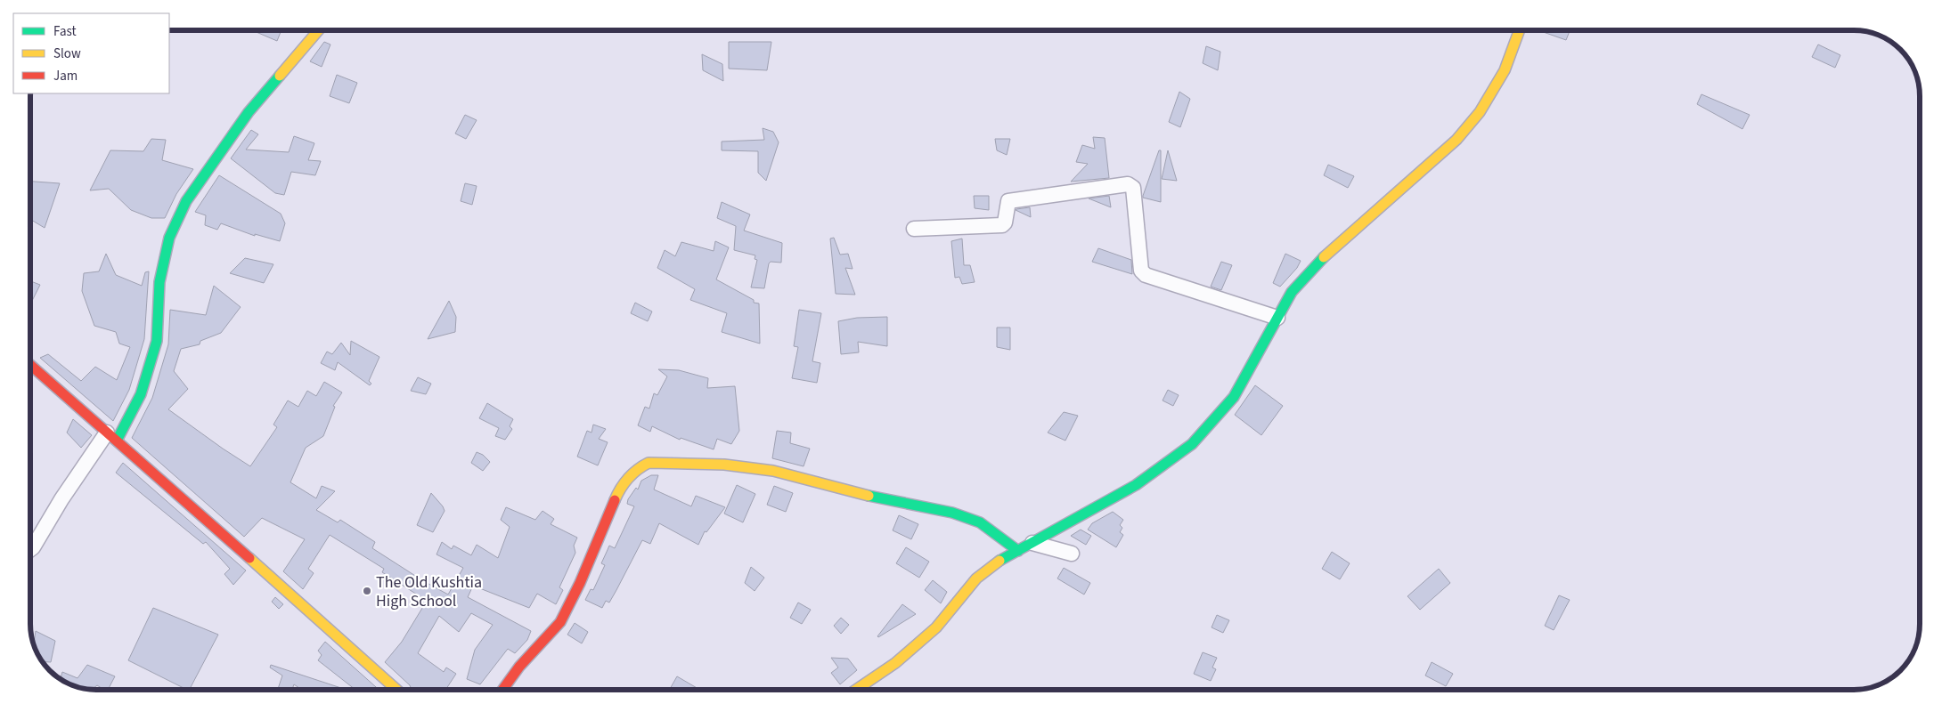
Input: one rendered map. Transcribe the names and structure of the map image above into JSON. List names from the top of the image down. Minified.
{"places":["The Old Kushtia High School"],"legend":["Fast","Slow","Jam"]}
